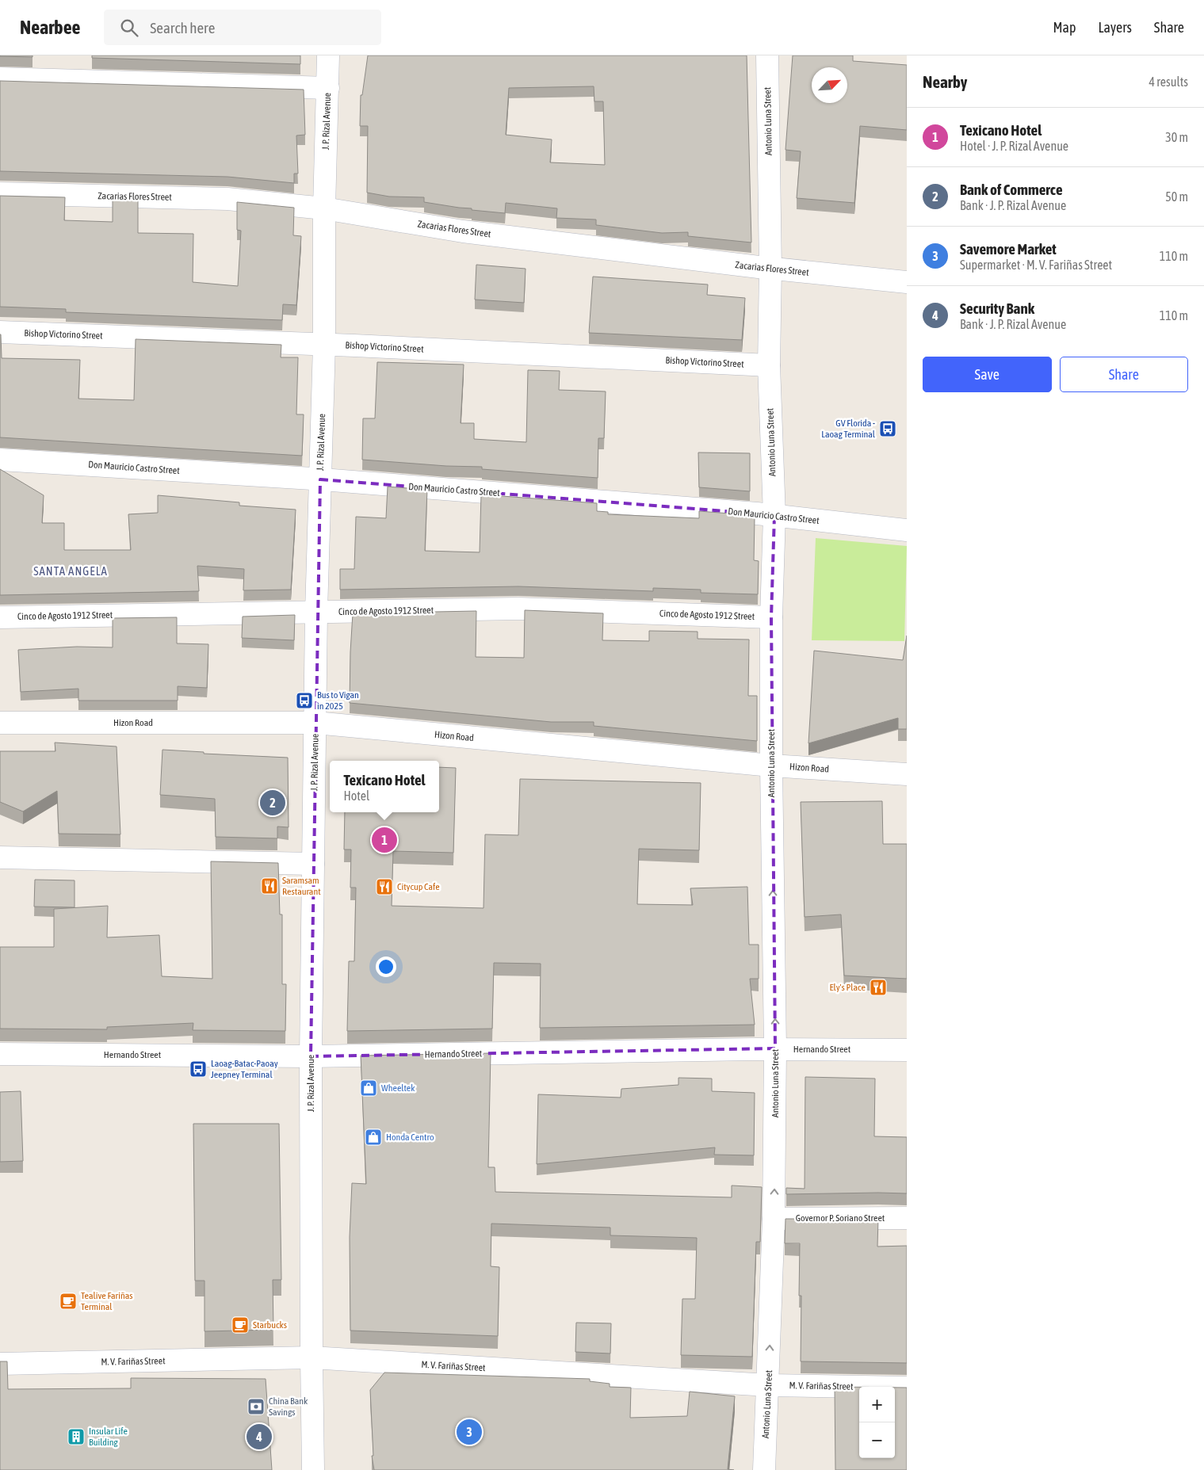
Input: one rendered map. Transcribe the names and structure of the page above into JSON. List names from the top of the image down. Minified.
{"streets":{"street":["J. P. Rizal Avenue","Antonio Luna Street","Zacarias Flores Street","Bishop Victorino Street","Don Mauricio Castro Street","Cinco de Agosto 1912 Street","Hizon Road","Hernando Street","Governor P. Soriano Street","M. V. Fariñas Street"]},"crossings":[["J. P. Rizal Avenue","Zacarias Flores Street"],["J. P. Rizal Avenue","Bishop Victorino Street"],["J. P. Rizal Avenue","Don Mauricio Castro Street"],["J. P. Rizal Avenue","Cinco de Agosto 1912 Street"],["J. P. Rizal Avenue","Hizon Road"],["J. P. Rizal Avenue","Hernando Street"],["J. P. Rizal Avenue","M. V. Fariñas Street"],["Antonio Luna Street","Zacarias Flores Street"],["Antonio Luna Street","Bishop Victorino Street"],["Antonio Luna Street","Don Mauricio Castro Street"],["Antonio Luna Street","Cinco de Agosto 1912 Street"],["Antonio Luna Street","Hizon Road"],["Antonio Luna Street","Hernando Street"],["Antonio Luna Street","Governor P. Soriano Street"],["Antonio Luna Street","M. V. Fariñas Street"]],"one_way":["Antonio Luna Street"],"districts":["SANTA ANGELA"],"places":{"bus stop":["GV Florida - Laoag Terminal","Bus to Vigan in 2025","Laoag-Batac-Paoay Jeepney Terminal"],"restaurant":["Saramsam Restaurant","Citycup Cafe","Ely's Place"],"shop":["Wheeltek","Honda Centro"],"cafe":["Tealive Fariñas Terminal","Starbucks"],"bank":["China Bank Savings"],"building":["Insular Life Building"]},"north":"top right","page":{"header":"Nearbee","search":"Search here","nav":["Map","Layers","Share"],"heading":["Nearby","4 results"],"list":[{"mark":"1","name":"Texicano Hotel","note":"Hotel · J. P. Rizal Avenue","value":"30 m"},{"mark":"2","name":"Bank of Commerce","note":"Bank · J. P. Rizal Avenue","value":"50 m"},{"mark":"3","name":"Savemore Market","note":"Supermarket · M. V. Fariñas Street","value":"110 m"},{"mark":"4","name":"Security Bank","note":"Bank · J. P. Rizal Avenue","value":"110 m"}],"buttons":["Save","Share"],"popup":["Texicano Hotel","Hotel"],"pins":["2","1","3","4"],"map_buttons":["+","−"]}}
